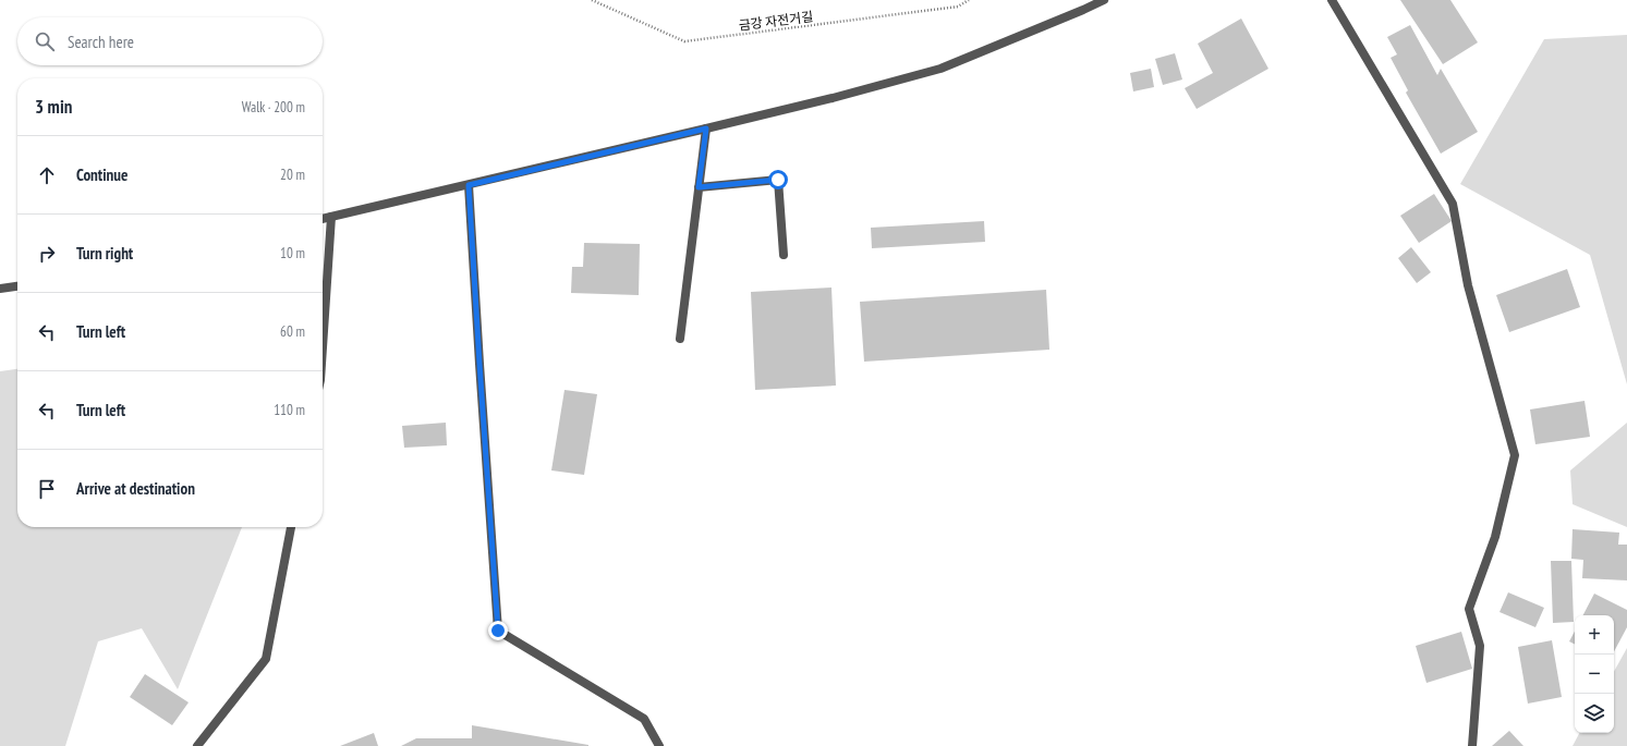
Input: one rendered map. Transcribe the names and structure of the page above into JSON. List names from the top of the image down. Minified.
{"streets":{"path":["금강 자전거길"]},"page":{"search":"Search here","heading":["3 min","Walk · 200 m"],"list":[["Continue","20 m"],["Turn right","10 m"],["Turn left","60 m"],["Turn left","110 m"],"Arrive at destination"],"map_buttons":["+","−"]}}
